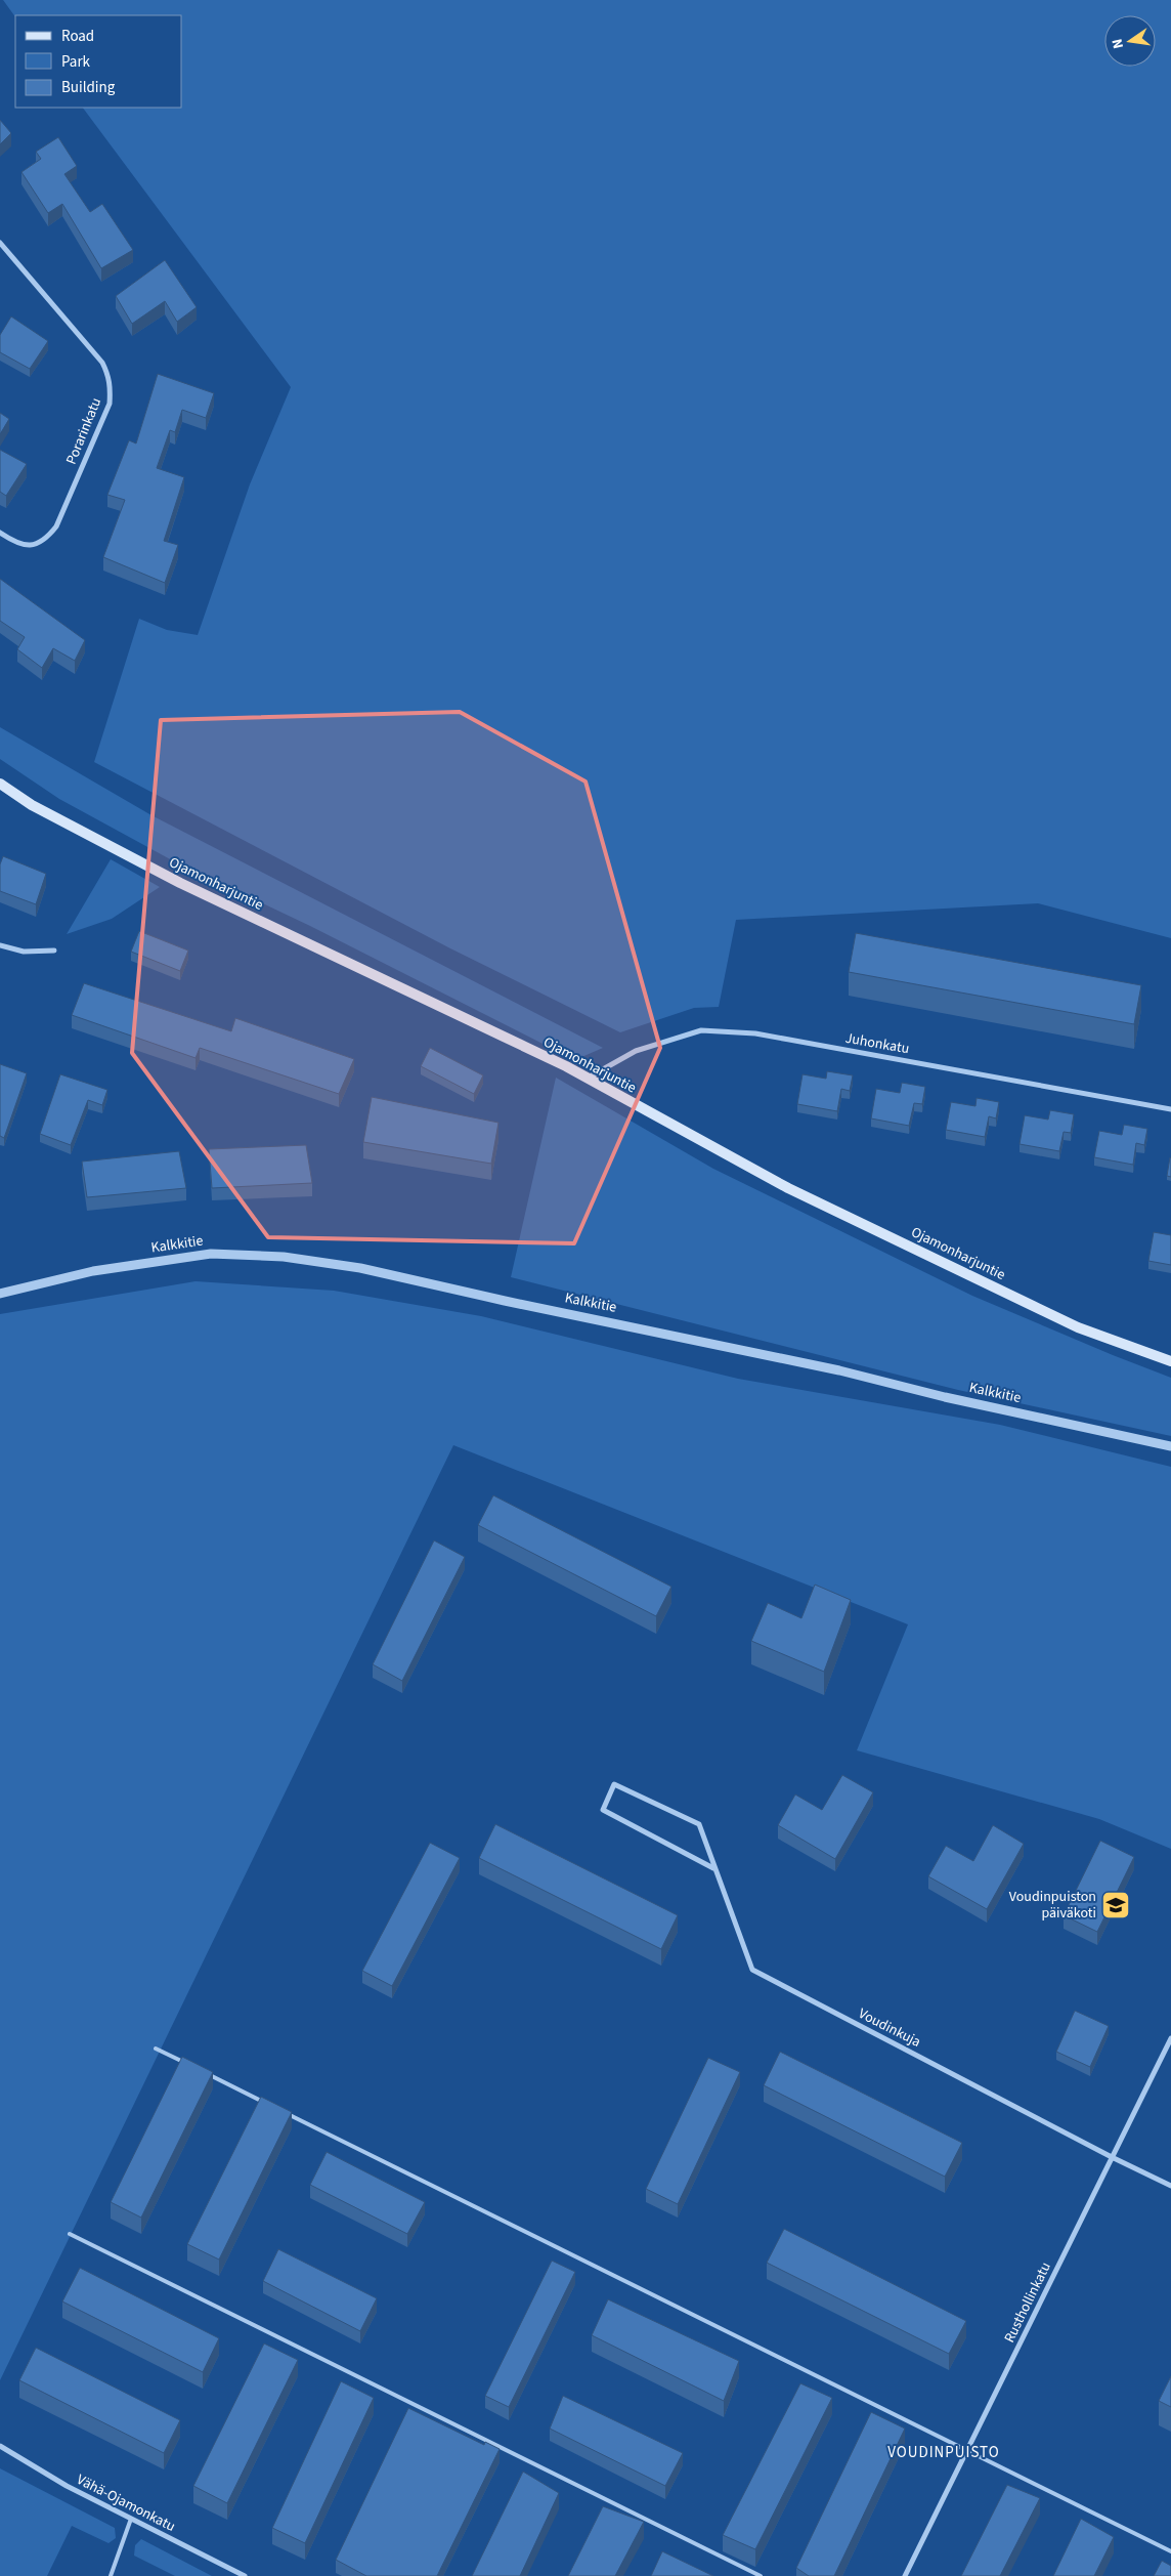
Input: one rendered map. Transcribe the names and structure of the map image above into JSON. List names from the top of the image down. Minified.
{"streets":{"main road":["Ojamonharjuntie"],"street":["Porarinkatu","Juhonkatu","Kalkkitie","Voudinkuja","Rusthollinkatu","Vähä-Ojamonkatu"]},"crossings":[["Ojamonharjuntie","Juhonkatu"],["Voudinkuja","Rusthollinkatu"]],"districts":["VOUDINPUISTO"],"places":{"school or university":["Voudinpuiston päiväkoti"]},"legend":["Road","Park","Building"],"north":"left"}
